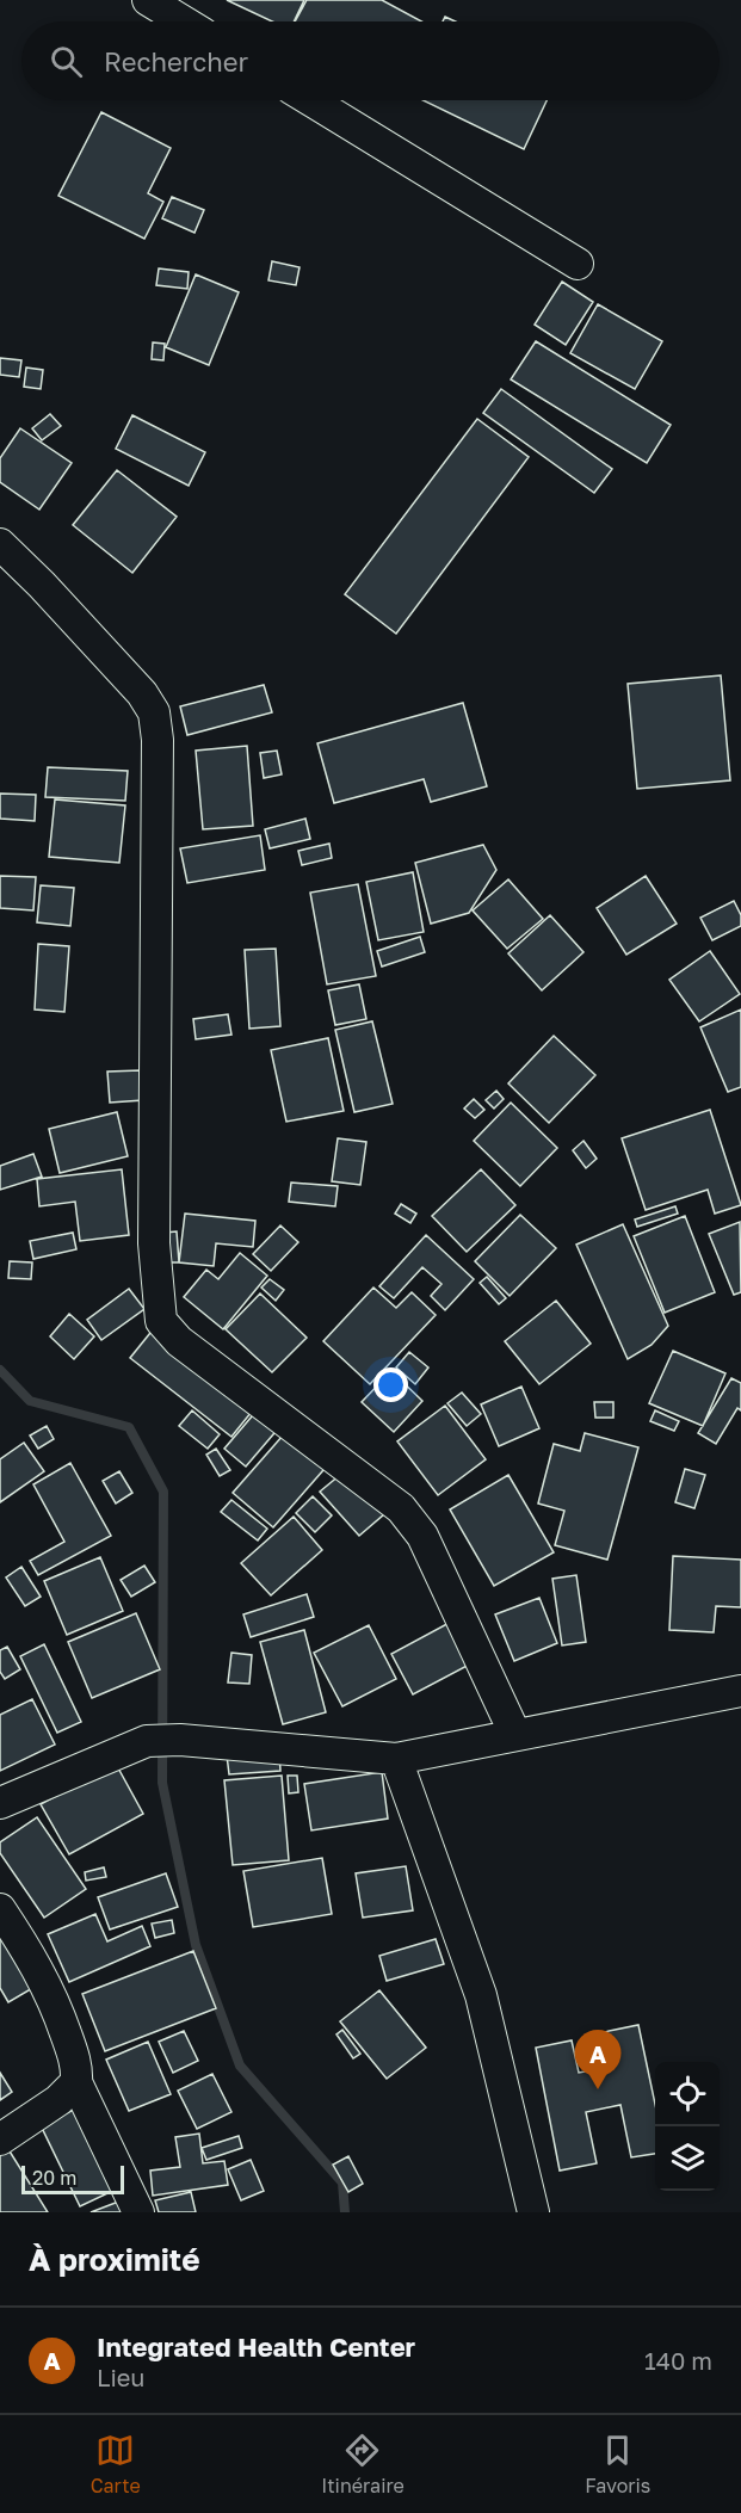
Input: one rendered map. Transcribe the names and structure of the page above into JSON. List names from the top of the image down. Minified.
{"scale_bar":"20 m","page":{"search":"Rechercher","pins":"A","scale":"20 m","heading":"À proximité","list":[{"mark":"A","name":"Integrated Health Center","note":"Lieu","value":"140 m"}],"nav":["Carte","Itinéraire","Favoris"]}}
